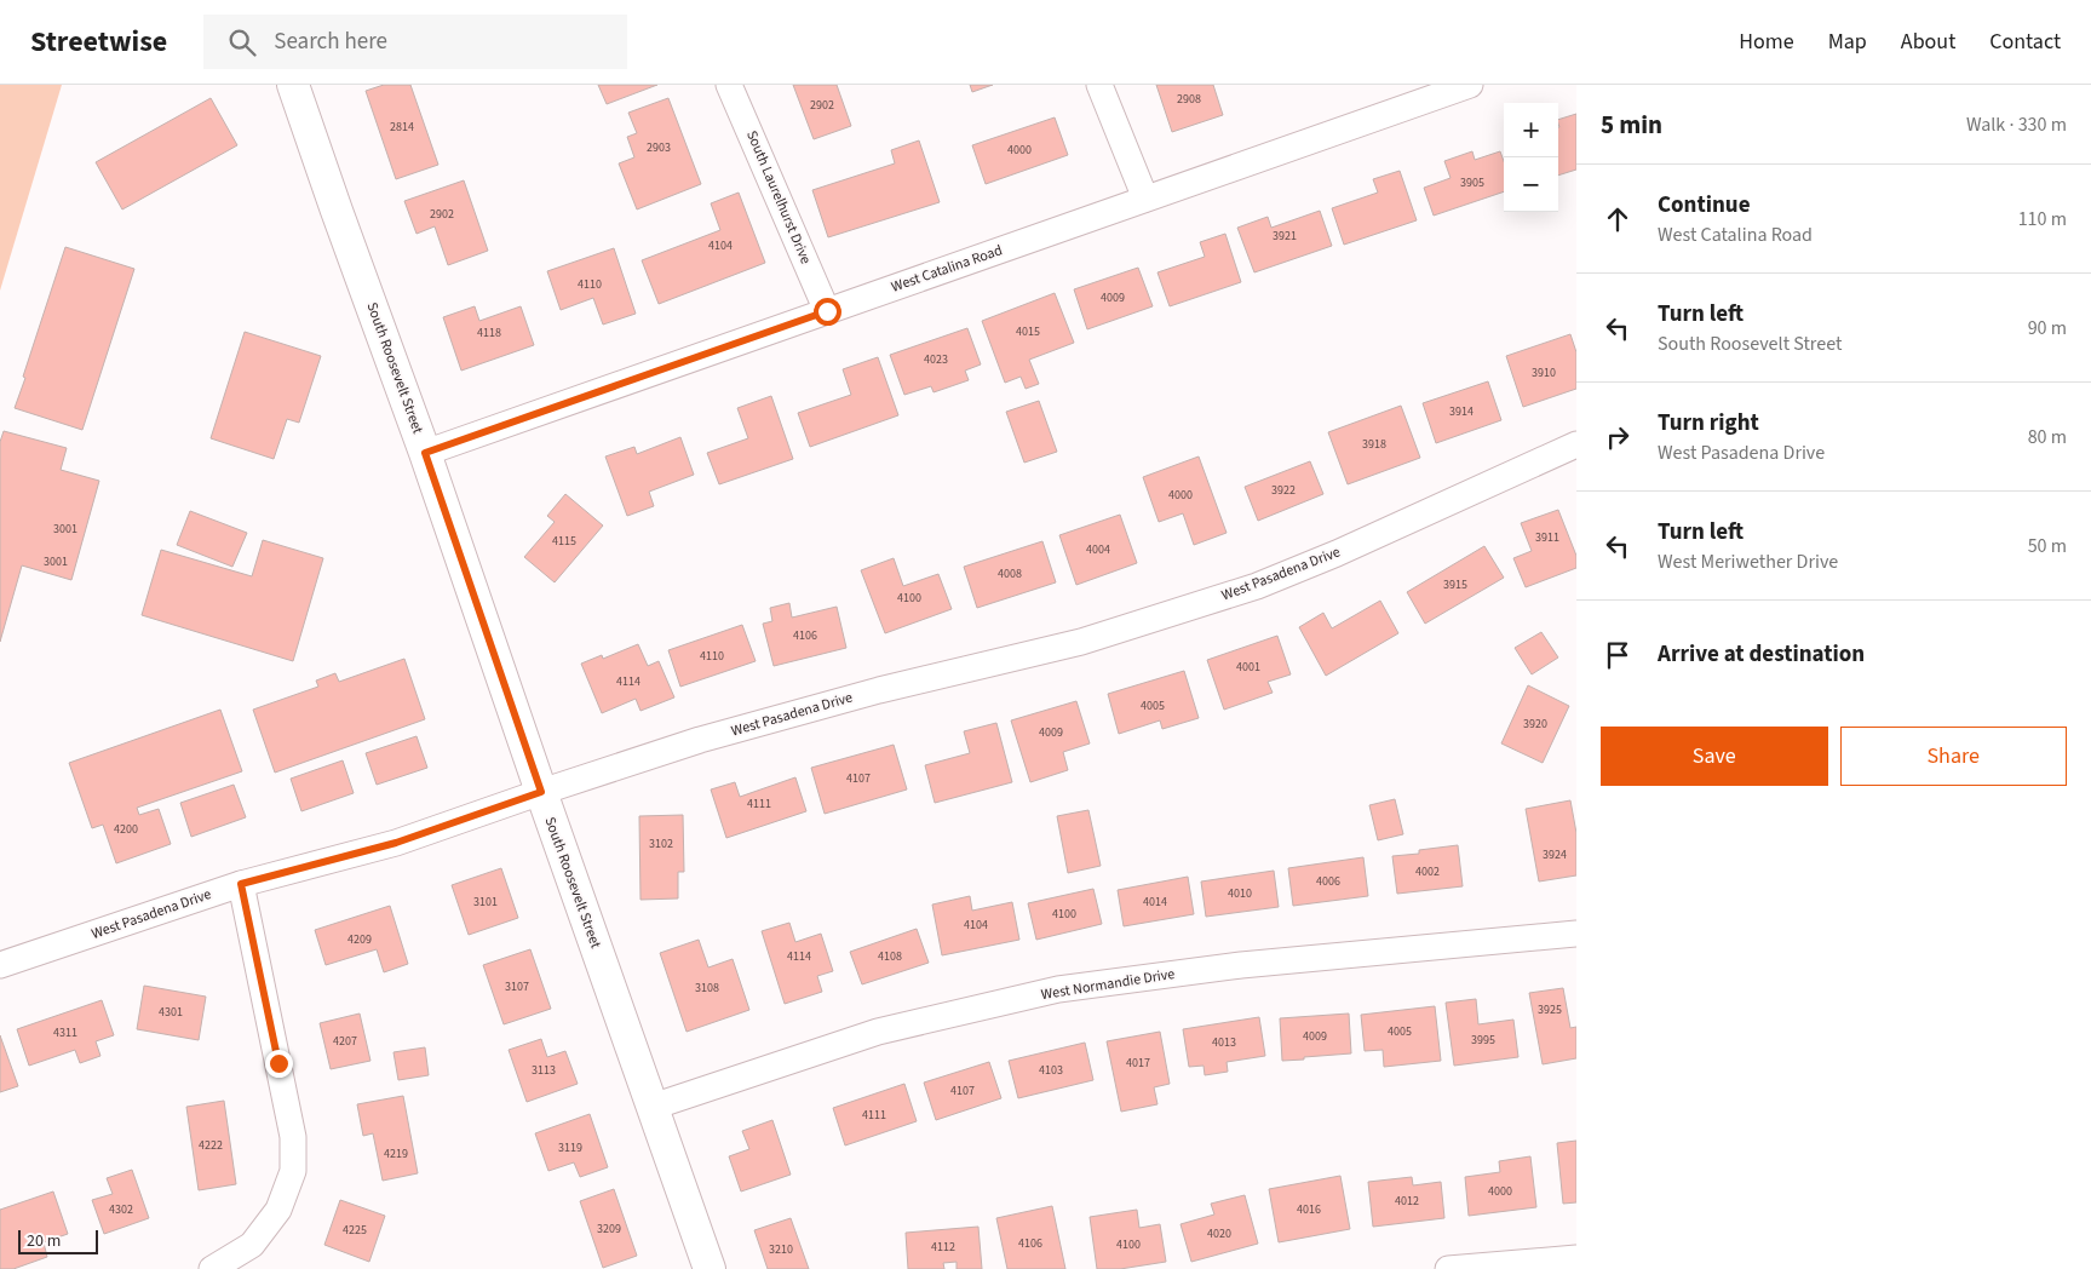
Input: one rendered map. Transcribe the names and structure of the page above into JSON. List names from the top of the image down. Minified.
{"streets":{"street":["South Laurelhurst Drive","West Catalina Road","South Roosevelt Street","West Pasadena Drive","West Normandie Drive"]},"crossings":[["South Laurelhurst Drive","West Catalina Road"],["West Catalina Road","South Roosevelt Street"],["South Roosevelt Street","West Pasadena Drive"],["South Roosevelt Street","West Normandie Drive"]],"house_numbers":["2908","2902","2814","2903","4000","3905","2902","3921","4104","4110","4009","4015","4118","4023","3910","3914","3918","3922","4000","3001","3911","4115","4004","3001","4008","3915","4100","4106","4110","4001","4114","4005","3920","4009","4107","4111","4200","3102","3924","4002","4006","4010","3101","4014","4100","4104","4209","4114","4108","3107","3108","3925","4301","4005","4311","4009","3995","4207","4013","4017","3113","4103","4107","4111","4222","3119","4219","4000","4012","4302","4016","3209","4225","4020","4106","4100","4112","3210"],"scale_bar":"20 m","page":{"header":"Streetwise","search":"Search here","nav":["Home","Map","About","Contact"],"heading":["5 min","Walk · 330 m"],"map_buttons":["+","−"],"list":[["Continue","West Catalina Road","110 m"],["Turn left","South Roosevelt Street","90 m"],["Turn right","West Pasadena Drive","80 m"],["Turn left","West Meriwether Drive","50 m"],"Arrive at destination"],"buttons":["Save","Share"],"scale":"20 m"}}
